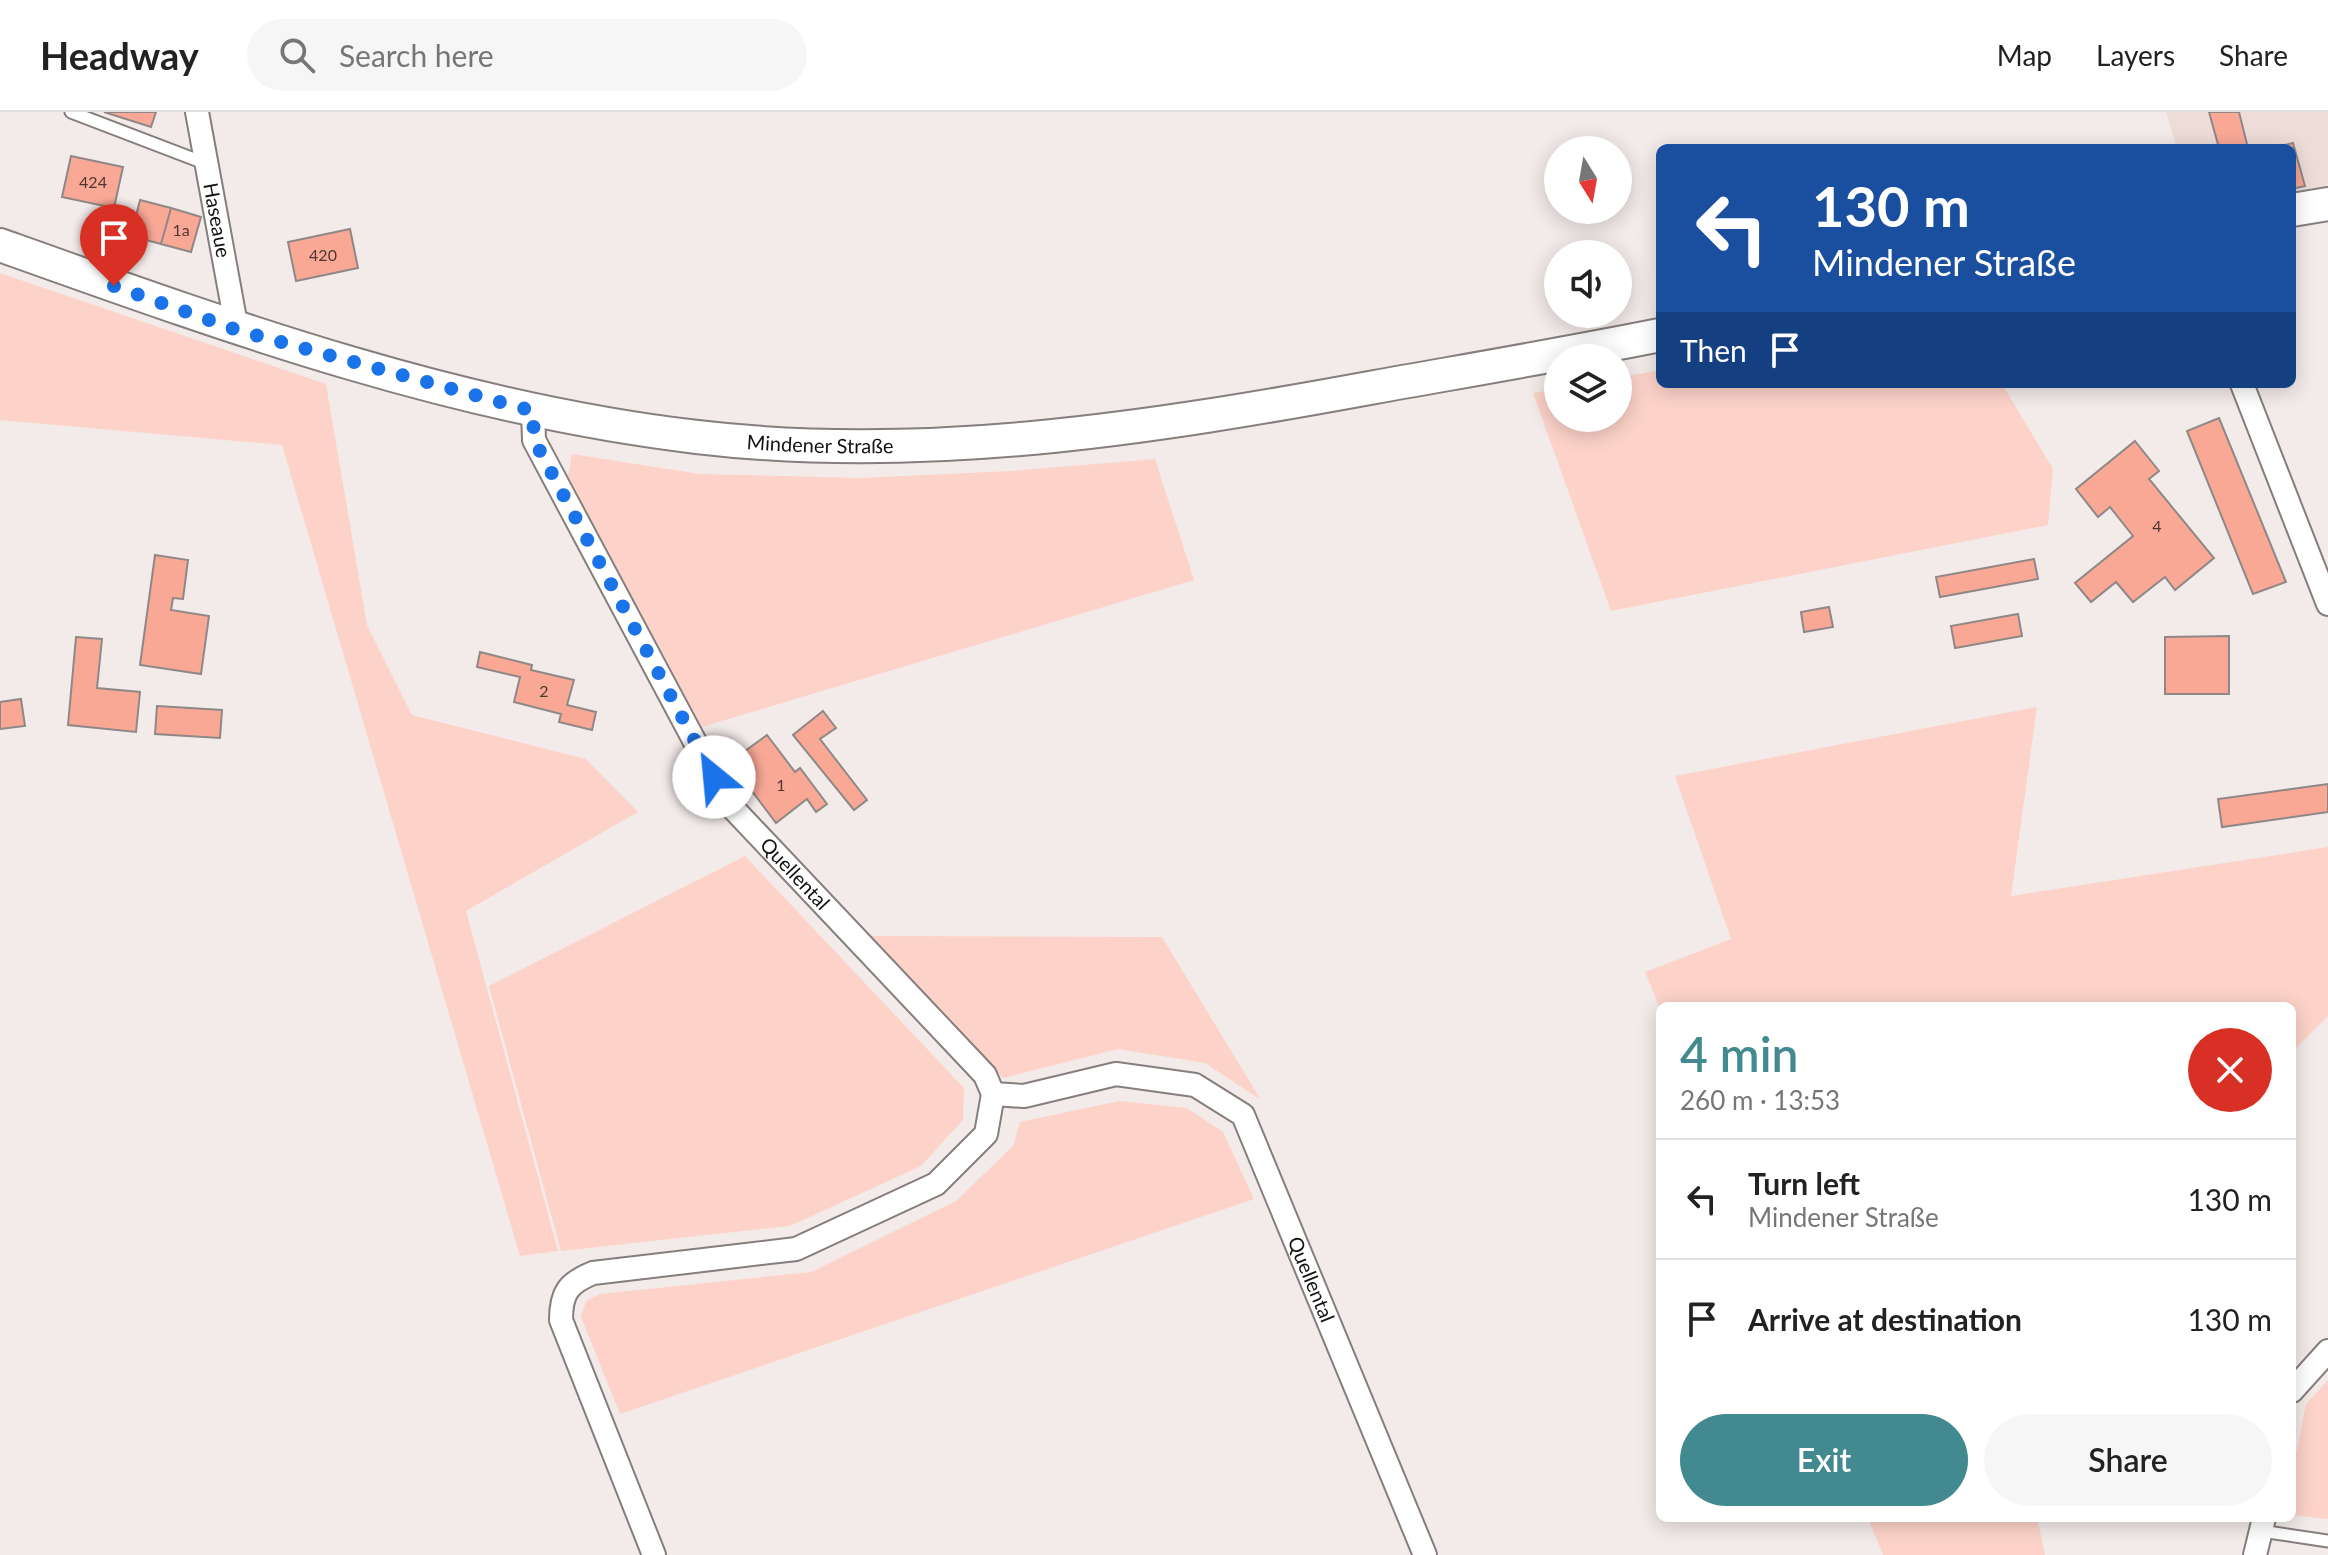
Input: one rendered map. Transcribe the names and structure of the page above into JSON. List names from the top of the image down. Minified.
{"streets":{"main road":["Mindener Straße"],"street":["Haseaue","Quellental"]},"crossings":[["Haseaue","Mindener Straße"],["Mindener Straße","Quellental"]],"house_numbers":["424","1a","420","4","2","1"],"north":"bottom","page":{"header":"Headway","search":"Search here","nav":["Map","Layers","Share"],"turn":["130 m","Mindener Straße"],"then":"Then","heading":["4 min","260 m · 13:53"],"list":[{"name":"Turn left","note":"Mindener Straße","value":"130 m"},{"name":"Arrive at destination","value":"130 m"}],"buttons":["Exit","Share"]}}
